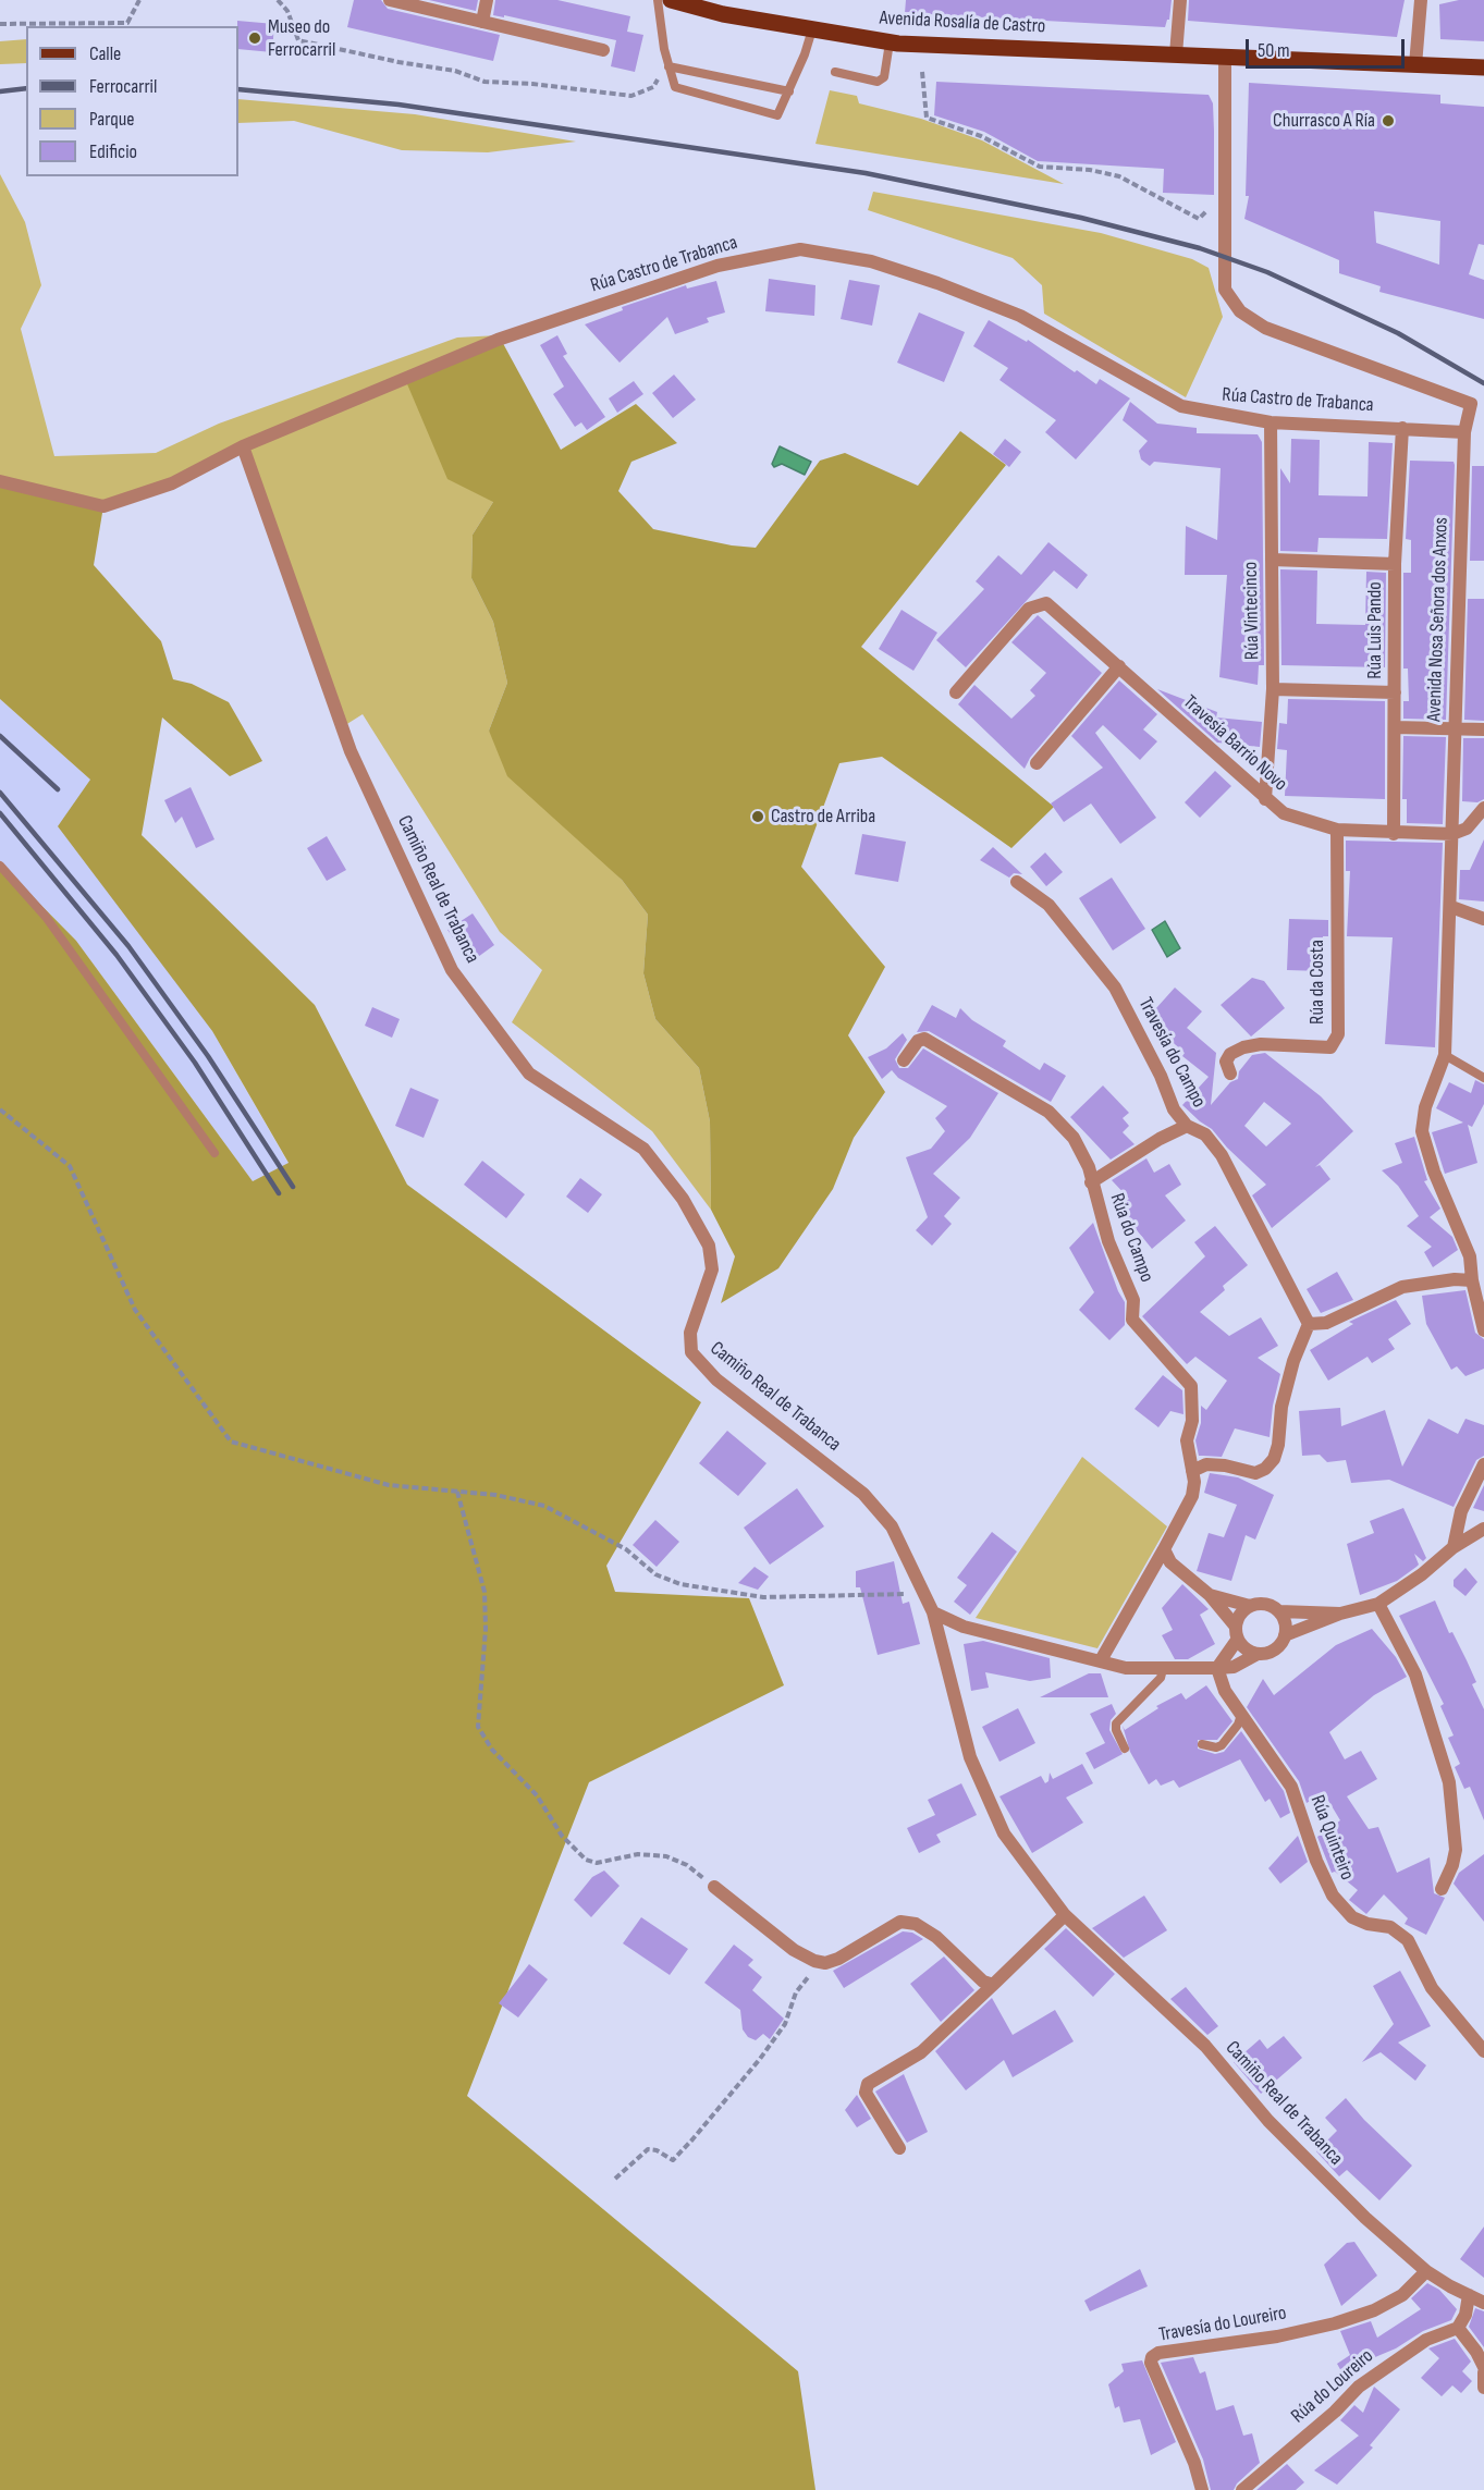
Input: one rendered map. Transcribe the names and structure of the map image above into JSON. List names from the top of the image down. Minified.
{"streets":{"main road":["Avenida Rosalía de Castro"],"street":["Rúa Castro de Trabanca","Rúa Vintecinco","Avenida Nosa Señora dos Anxos","Rúa Luis Pando","Travesía Barrio Novo","Camiño Real de Trabanca","Rúa da Costa","Travesía do Campo","Rúa do Campo","Rúa Quinteiro","Travesía do Loureiro","Rúa do Loureiro"]},"crossings":[["Avenida Rosalía de Castro","Avenida Nosa Señora dos Anxos"],["Rúa Castro de Trabanca","Rúa Vintecinco"],["Rúa Castro de Trabanca","Avenida Nosa Señora dos Anxos"],["Rúa Castro de Trabanca","Rúa Luis Pando"],["Rúa Castro de Trabanca","Camiño Real de Trabanca"],["Rúa Vintecinco","Travesía Barrio Novo"],["Avenida Nosa Señora dos Anxos","Travesía Barrio Novo"],["Rúa Luis Pando","Travesía Barrio Novo"],["Travesía Barrio Novo","Rúa da Costa"],["Camiño Real de Trabanca","Travesía do Loureiro"],["Travesía do Campo","Rúa do Campo"]],"places":["Museo do Ferrocarril","Churrasco A Ría","Castro de Arriba"],"legend":["Calle","Ferrocarril","Parque","Edificio"],"scale_bar":"50 m"}
